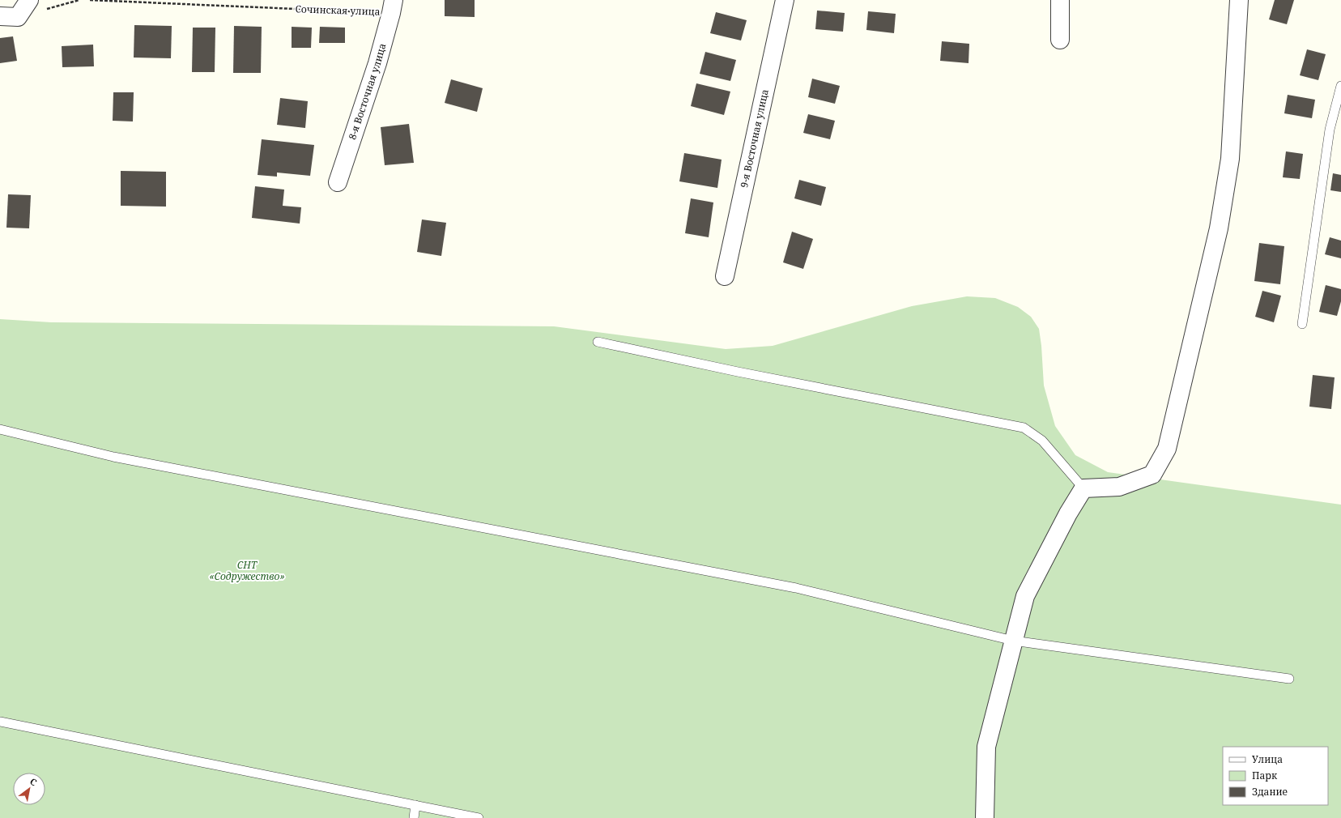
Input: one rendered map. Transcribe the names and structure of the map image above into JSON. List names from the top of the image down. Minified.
{"streets":{"street":["8-я Восточная улица","9-я Восточная улица"],"path":["Сочинская улица"]},"crossings":[["Сочинская улица","8-я Восточная улица"]],"parks":["СНТ «Содружество»"],"legend":["Улица","Парк","Здание"],"north":"top right"}
